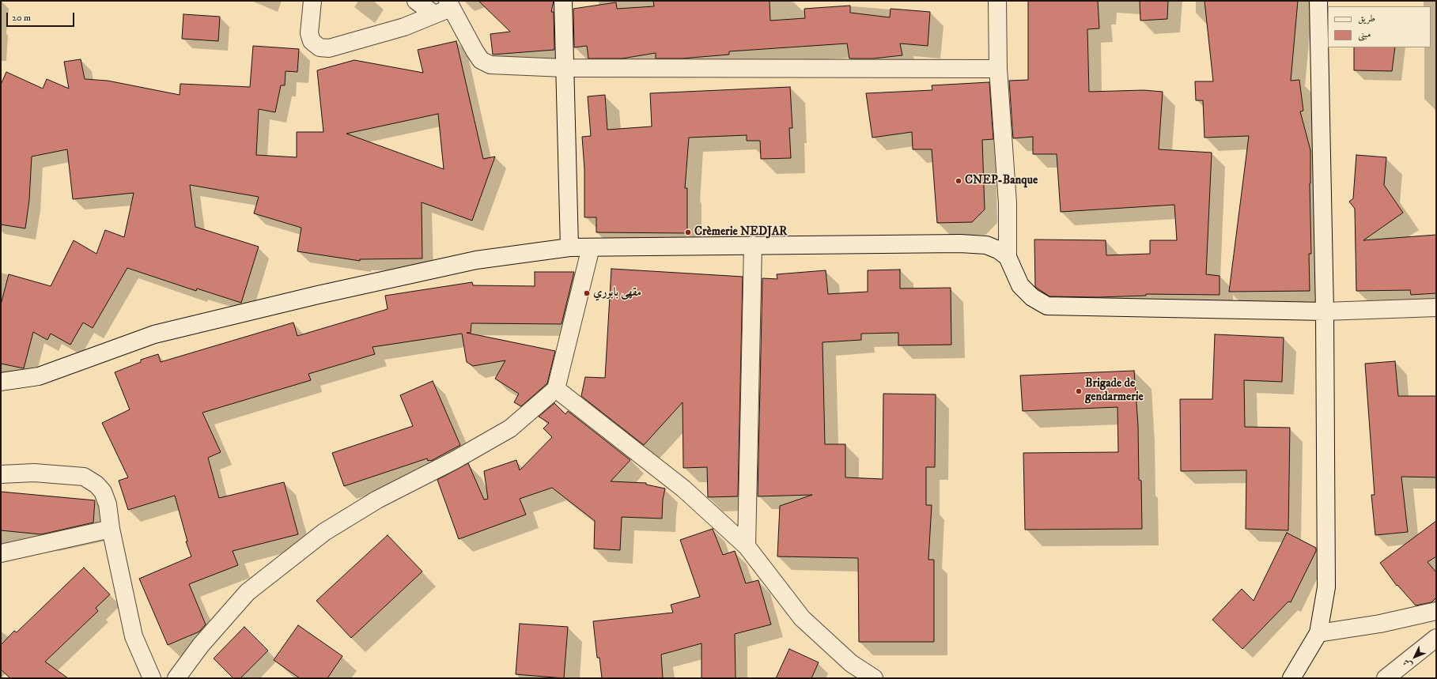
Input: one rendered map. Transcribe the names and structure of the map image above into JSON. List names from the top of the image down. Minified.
{"places":["CNEP-Banque","Crèmerie NEDJAR","مقهى بابوري","Brigade de gendarmerie"],"legend":["طريق","مبنى"],"scale_bar":"20 m","north":"bottom left"}
